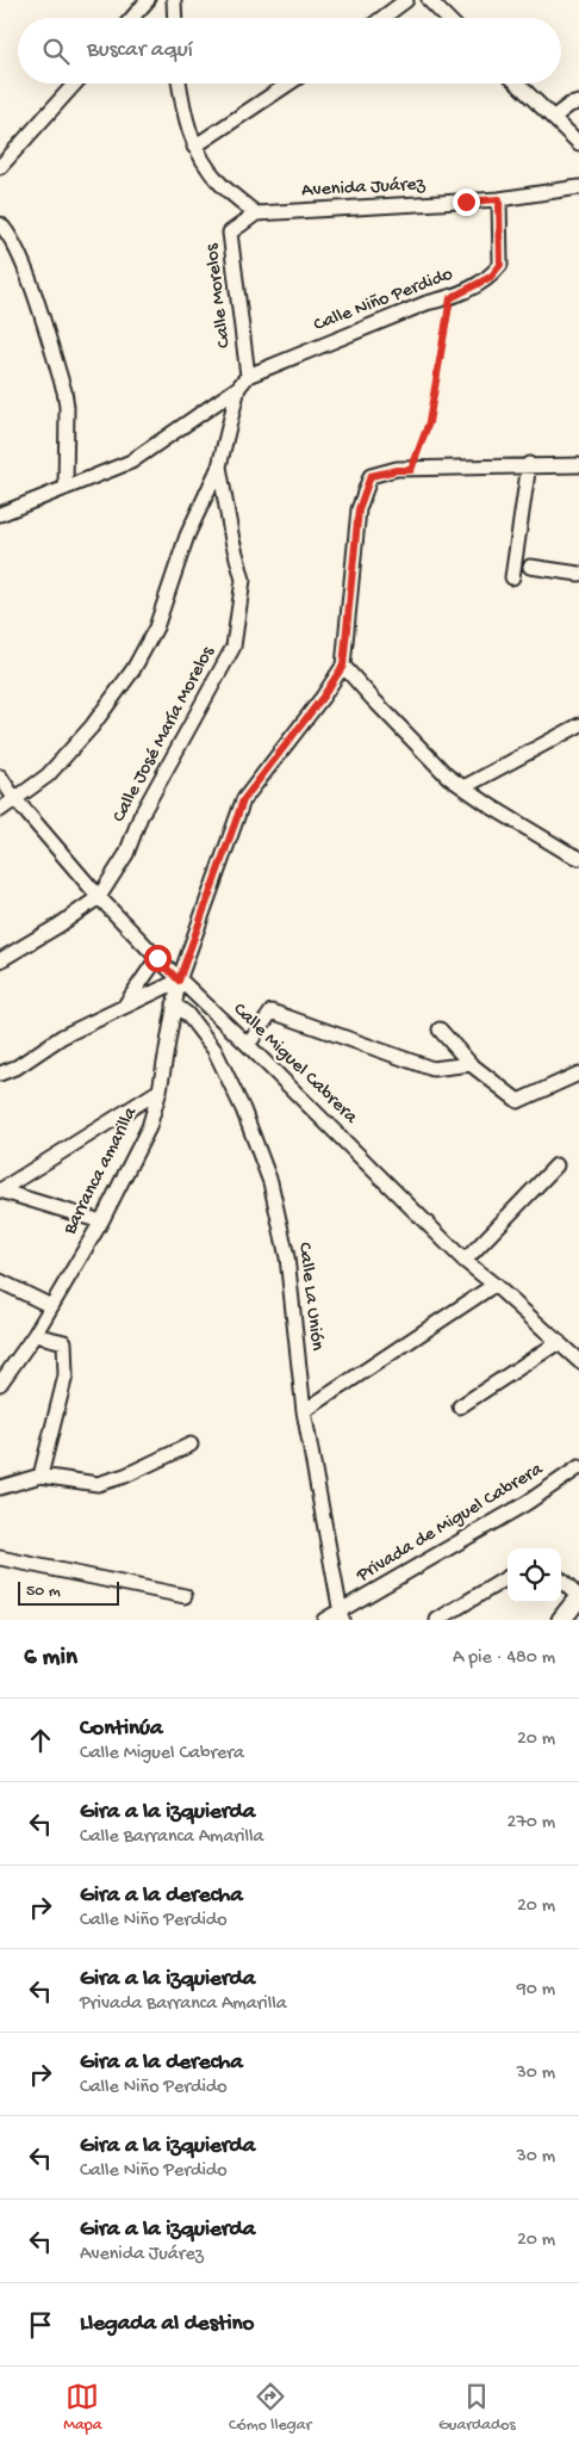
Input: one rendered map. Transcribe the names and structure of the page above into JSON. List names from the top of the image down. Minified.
{"streets":{"street":["Avenida Juárez","Calle Morelos","Calle Niño Perdido","Calle José María Morelos","Calle Miguel Cabrera","Barranca amarilla","Calle La Unión","Privada de Miguel Cabrera"]},"crossings":[["Avenida Juárez","Calle Morelos"],["Avenida Juárez","Calle Niño Perdido"],["Calle Morelos","Calle Niño Perdido"],["Calle José María Morelos","Calle Miguel Cabrera"],["Calle Miguel Cabrera","Barranca amarilla"],["Barranca amarilla","Calle La Unión"],["Calle La Unión","Privada de Miguel Cabrera"]],"scale_bar":"50 m","page":{"search":"Buscar aquí","scale":"50 m","heading":["6 min","A pie · 480 m"],"list":[["Continúa","Calle Miguel Cabrera","20 m"],["Gira a la izquierda","Calle Barranca Amarilla","270 m"],["Gira a la derecha","Calle Niño Perdido","20 m"],["Gira a la izquierda","Privada Barranca Amarilla","90 m"],["Gira a la derecha","Calle Niño Perdido","30 m"],["Gira a la izquierda","Calle Niño Perdido","30 m"],["Gira a la izquierda","Avenida Juárez","20 m"],"Llegada al destino"],"nav":["Mapa","Cómo llegar","Guardados"]}}
